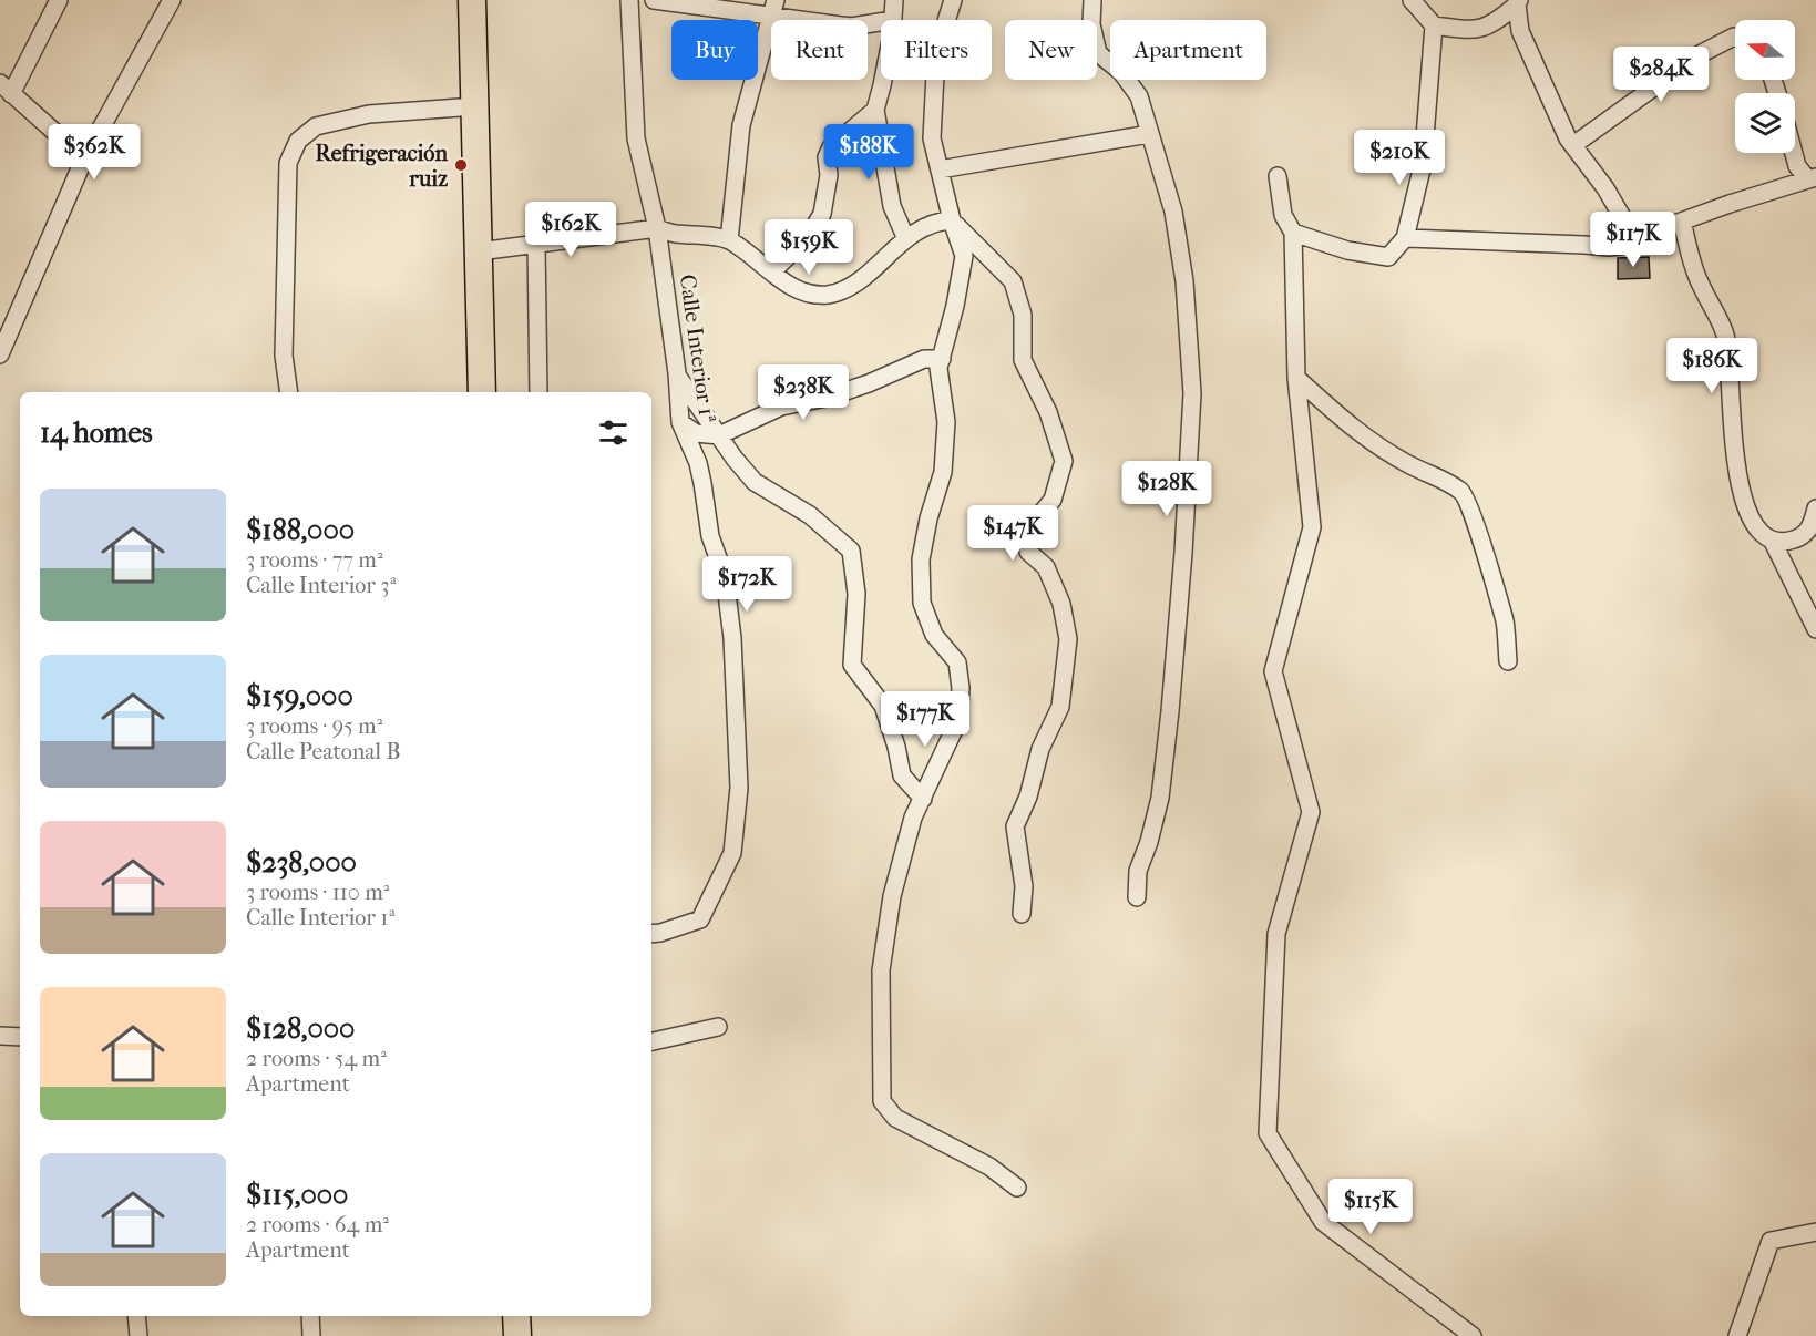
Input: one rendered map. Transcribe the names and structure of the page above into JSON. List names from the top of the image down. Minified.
{"streets":{"street":["Calle Interior 1ª"]},"places":["Refrigeración ruiz"],"north":"left","page":{"chip":["Buy","Rent","Filters","New","Apartment"],"price":["$284K","$362K","$188K","$210K","$162K","$117K","$159K","$186K","$238K","$128K","$147K","$172K","$177K","$115K"],"heading":"14 homes","list":[{"name":"$188,000","note":"3 rooms · 77 m² · Calle Interior 3ª"},{"name":"$159,000","note":"3 rooms · 95 m² · Calle Peatonal B"},{"name":"$238,000","note":"3 rooms · 110 m² · Calle Interior 1ª"},{"name":"$128,000","note":"2 rooms · 54 m² · Apartment"},{"name":"$115,000","note":"2 rooms · 64 m² · Apartment"}]}}
